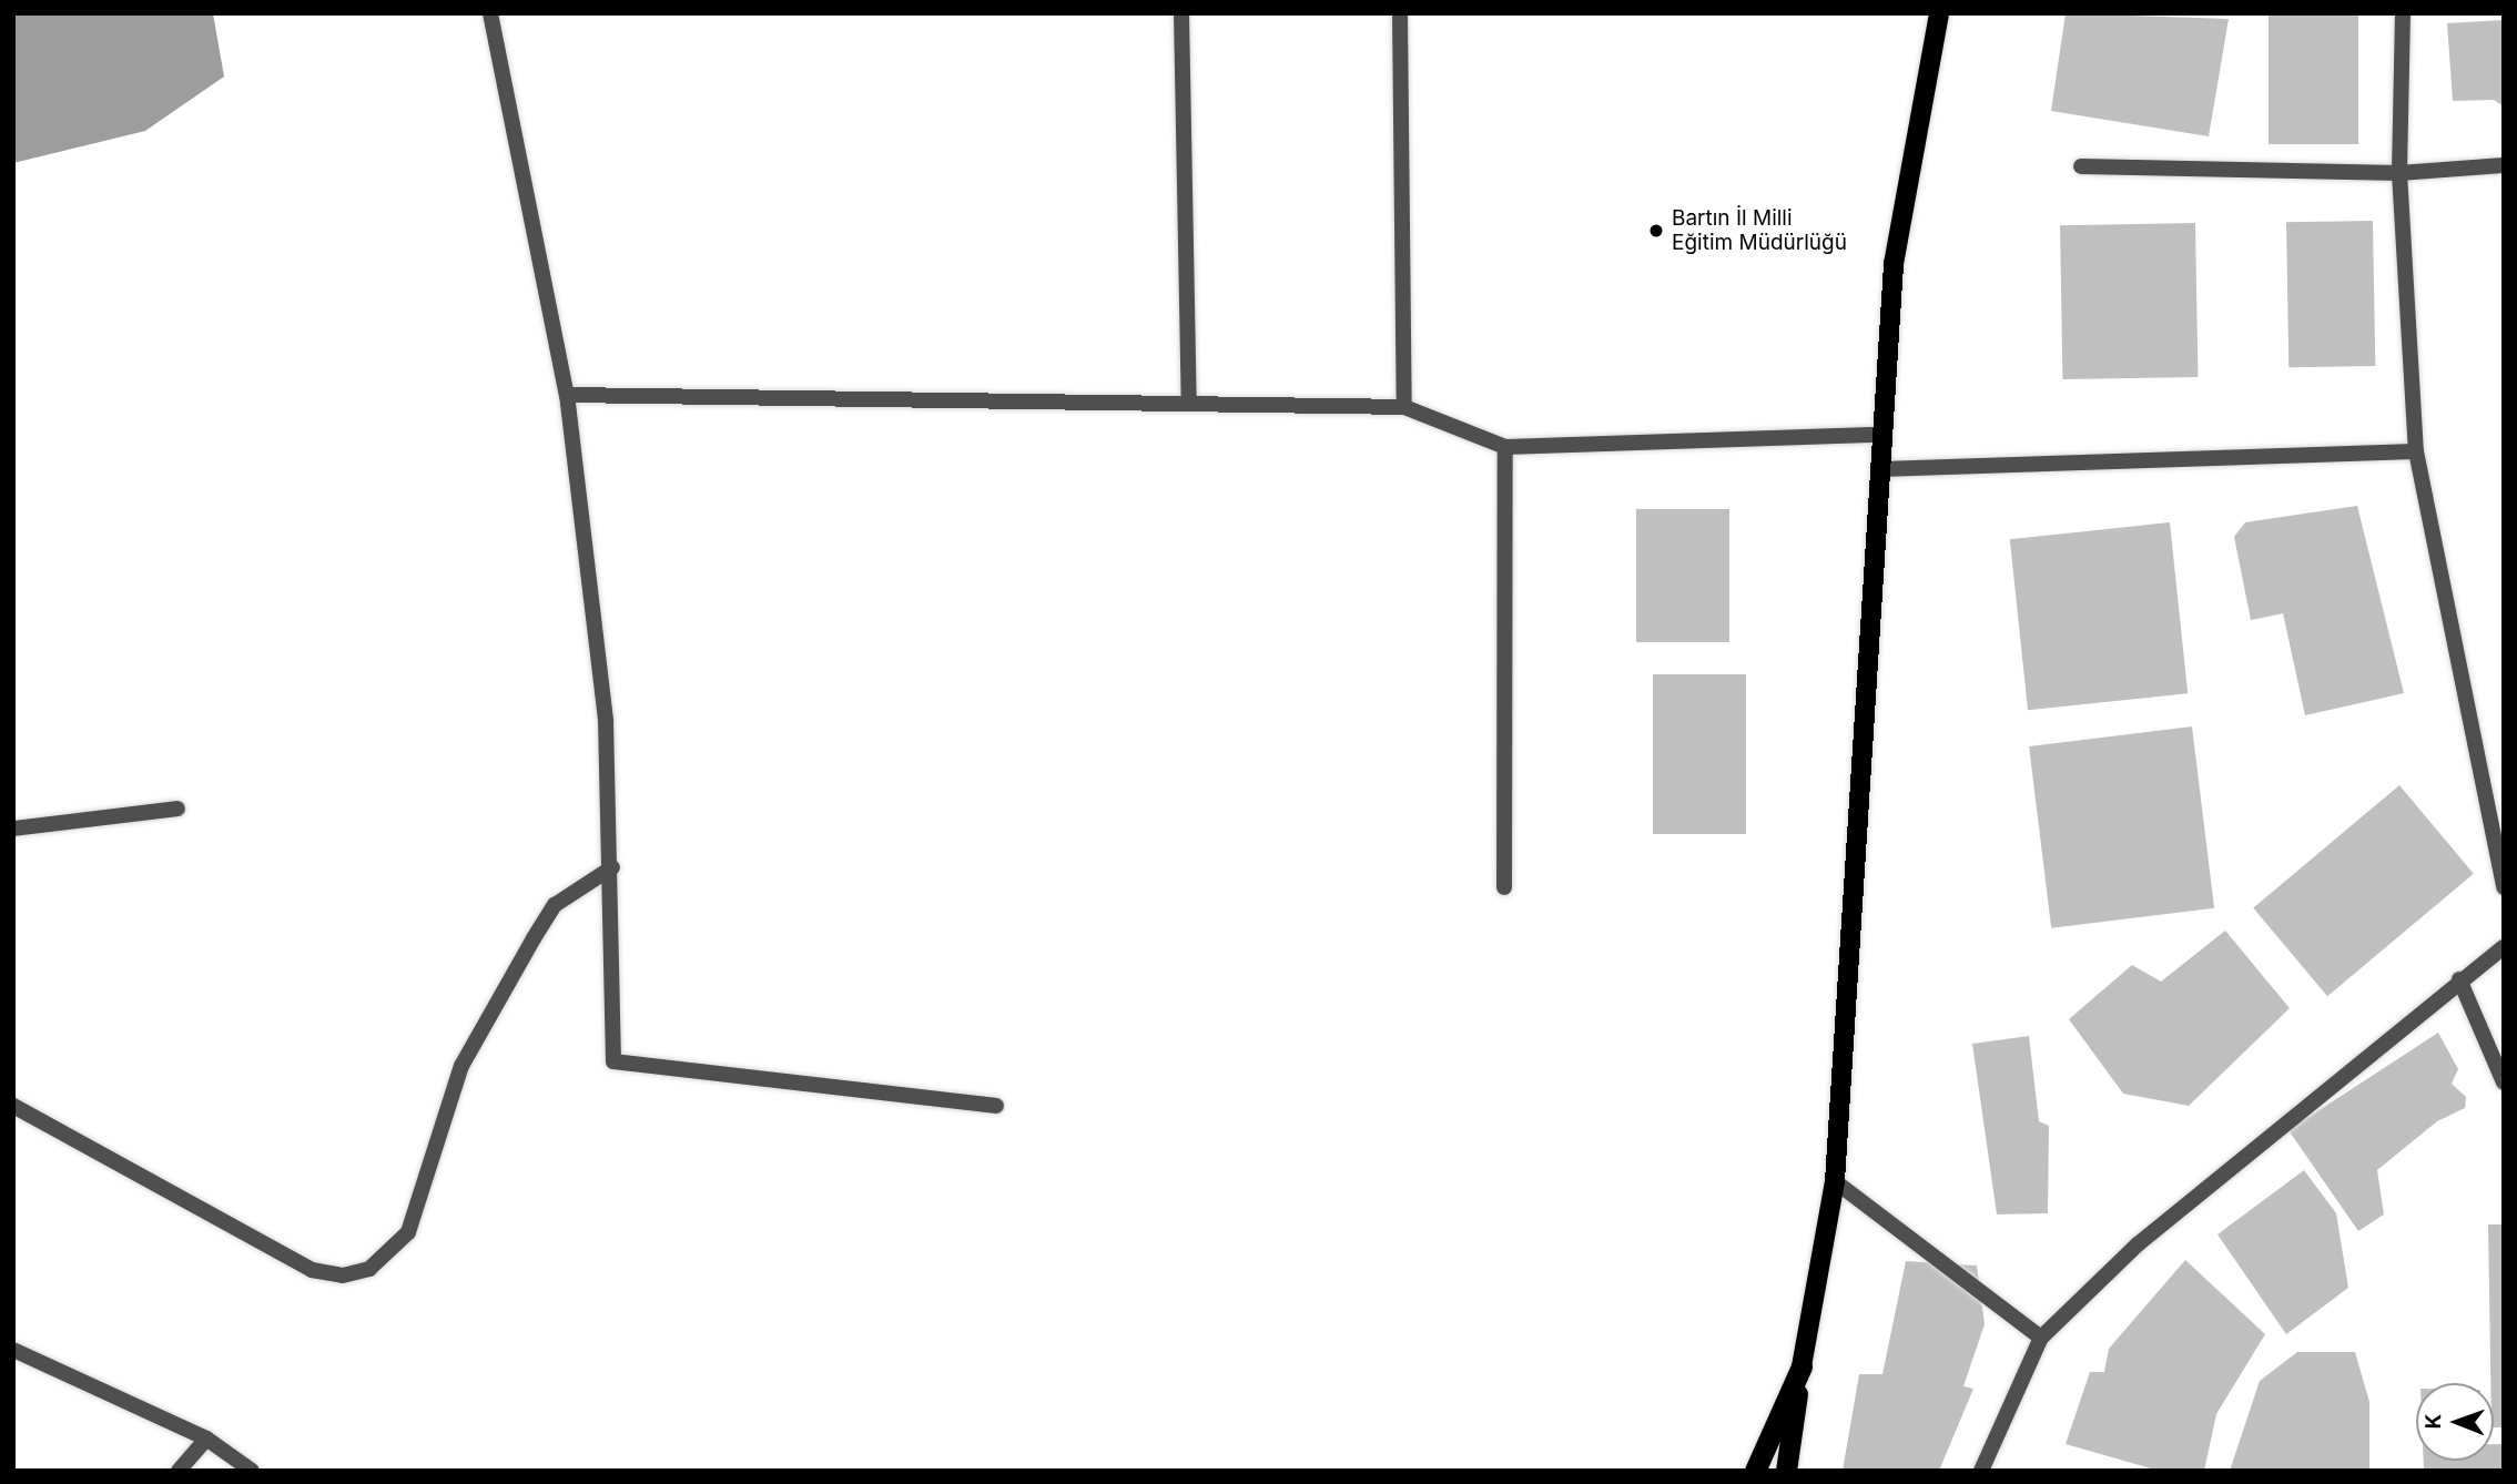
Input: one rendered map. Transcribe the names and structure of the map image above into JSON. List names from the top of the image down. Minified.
{"places":["Bartın İl Milli Eğitim Müdürlüğü"],"north":"left"}
